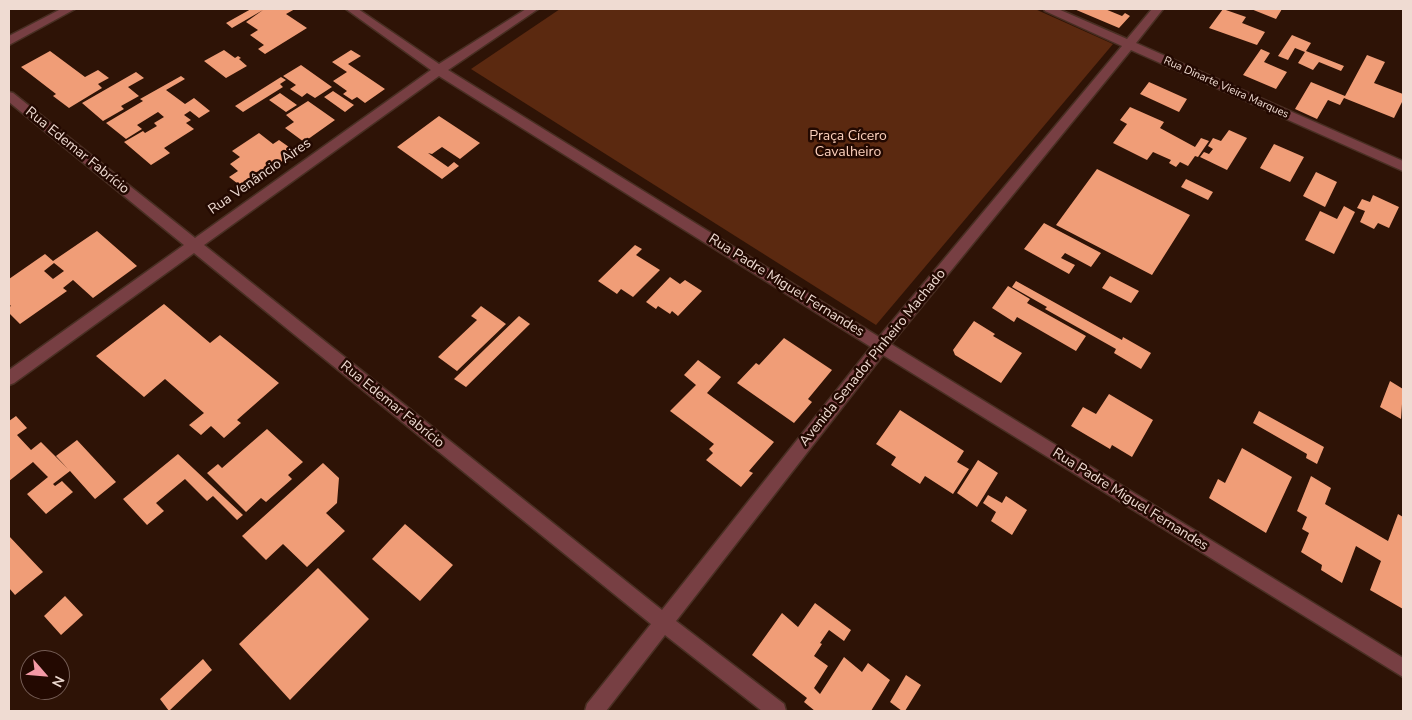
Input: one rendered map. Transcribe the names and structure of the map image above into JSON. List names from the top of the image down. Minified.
{"streets":{"street":["Rua Dinarte Vieira Marques","Rua Edemar Fabrício","Rua Venâncio Aires","Rua Padre Miguel Fernandes","Avenida Senador Pinheiro Machado"]},"crossings":[["Rua Dinarte Vieira Marques","Avenida Senador Pinheiro Machado"],["Rua Edemar Fabrício","Rua Venâncio Aires"],["Rua Edemar Fabrício","Avenida Senador Pinheiro Machado"],["Rua Venâncio Aires","Rua Padre Miguel Fernandes"],["Rua Padre Miguel Fernandes","Avenida Senador Pinheiro Machado"]],"parks":["Praça Cícero Cavalheiro"],"north":"bottom right"}
